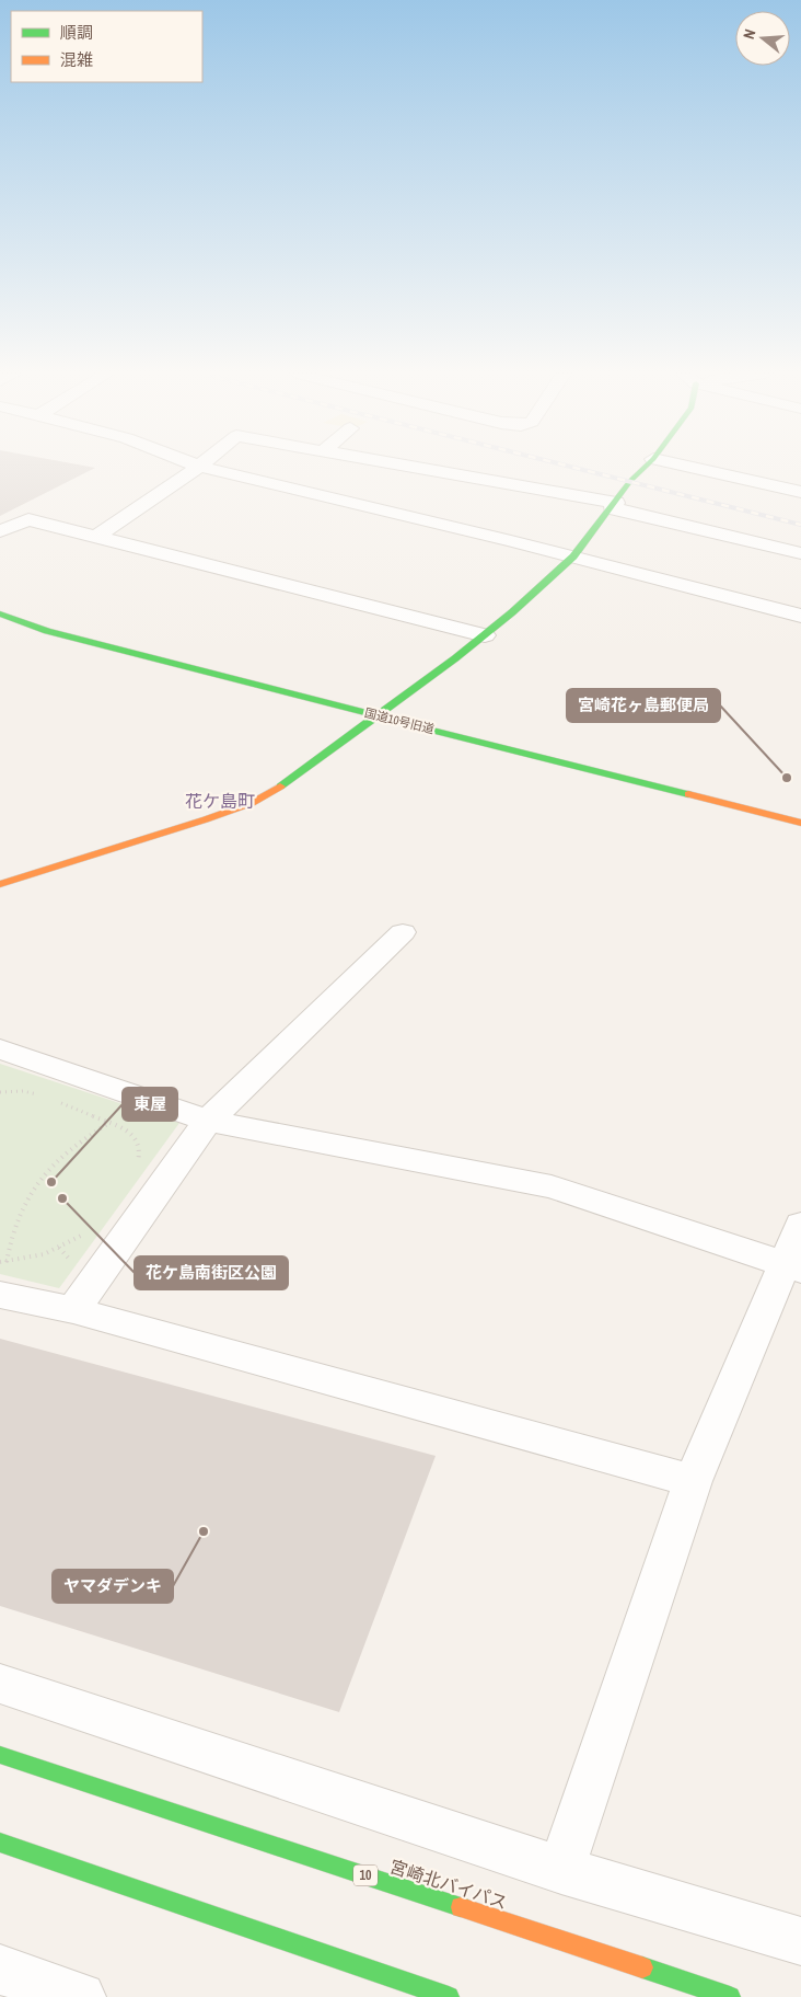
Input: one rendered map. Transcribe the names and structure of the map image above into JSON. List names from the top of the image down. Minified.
{"streets":{"main road":["国道10号旧道","10","宮崎北バイパス"]},"districts":["花ケ島町"],"places":["宮崎花ヶ島郵便局","東屋","花ケ島南街区公園","ヤマダデンキ"],"legend":["順調","混雑"],"north":"left"}
